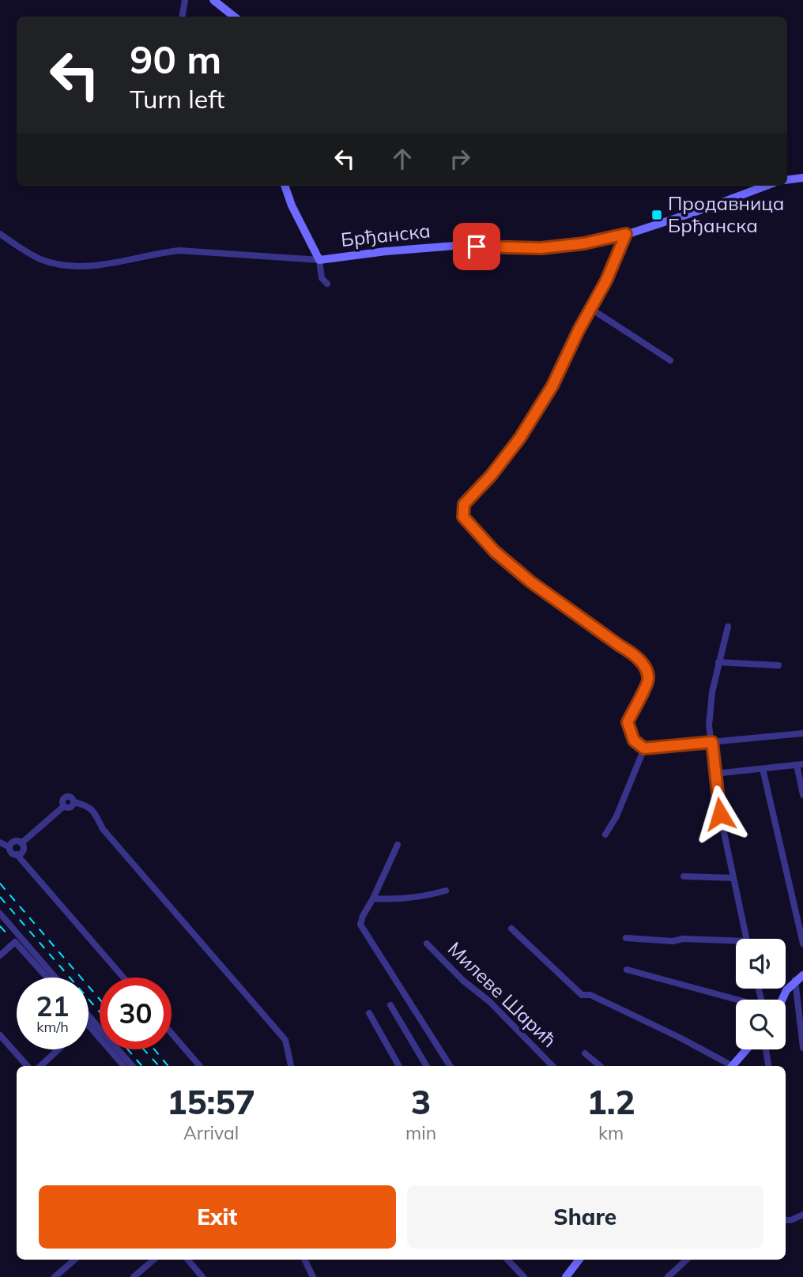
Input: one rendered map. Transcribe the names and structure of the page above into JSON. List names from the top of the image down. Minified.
{"streets":{"street":["Брђанска","Милеве Шарић"]},"places":{"transit":["Продавница Брђанска"]},"page":{"turn":["90 m","Turn left"],"speed":"21 km/h","limit":"30","eta":["15:57","Arrival","3","min","1.2","km"],"buttons":["Exit","Share"]}}
